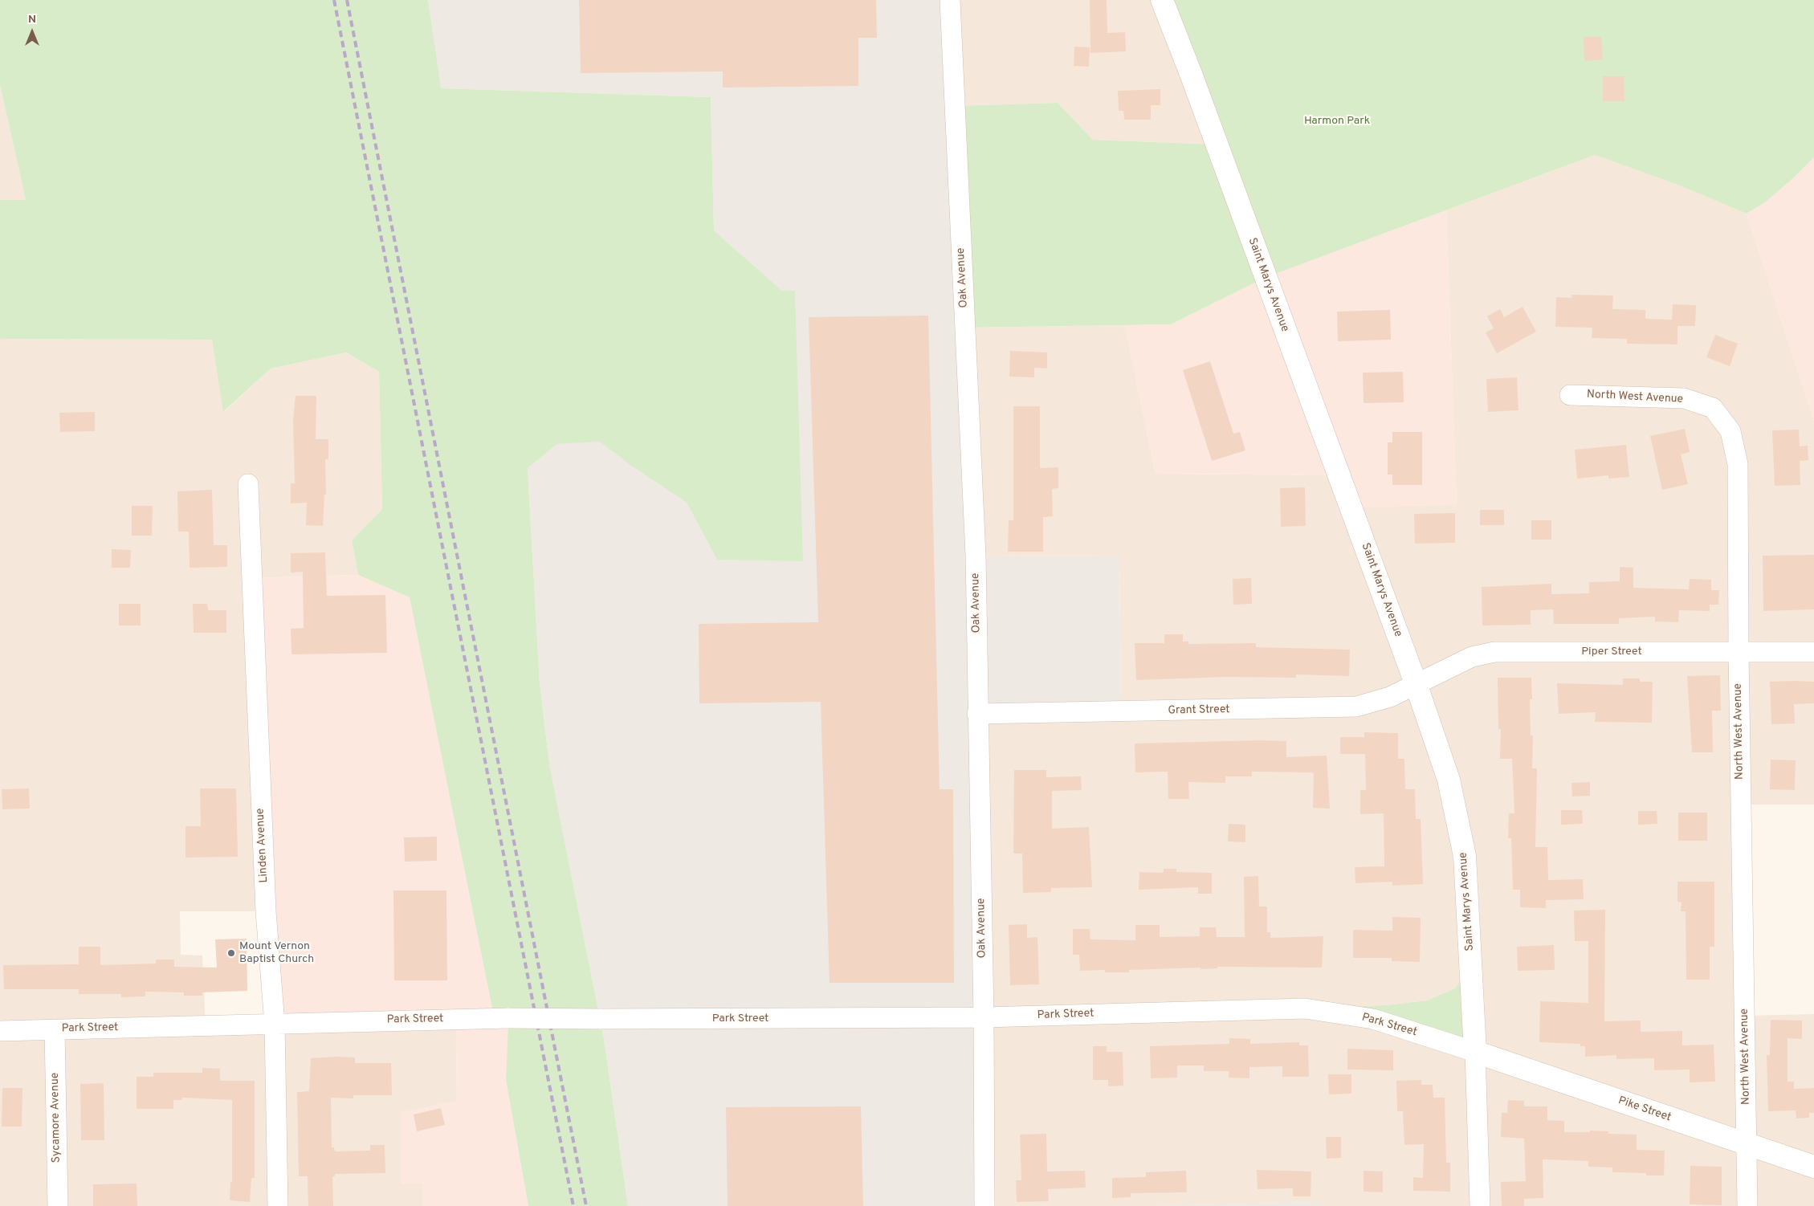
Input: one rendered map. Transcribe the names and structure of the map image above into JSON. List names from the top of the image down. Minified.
{"streets":{"main road":["Saint Marys Avenue","Pike Street"],"street":["Oak Avenue","North West Avenue","Piper Street","Grant Street","Linden Avenue","Park Street","Sycamore Avenue"]},"crossings":[["Oak Avenue","Grant Street"],["Oak Avenue","Park Street"],["Saint Marys Avenue","Piper Street"],["Saint Marys Avenue","Grant Street"],["Saint Marys Avenue","Park Street"],["Saint Marys Avenue","Pike Street"],["North West Avenue","Piper Street"],["North West Avenue","Pike Street"],["Piper Street","Grant Street"],["Linden Avenue","Park Street"],["Park Street","Pike Street"],["Park Street","Sycamore Avenue"]],"parks":["Harmon Park"],"places":["Mount Vernon Baptist Church"],"north":"top"}
